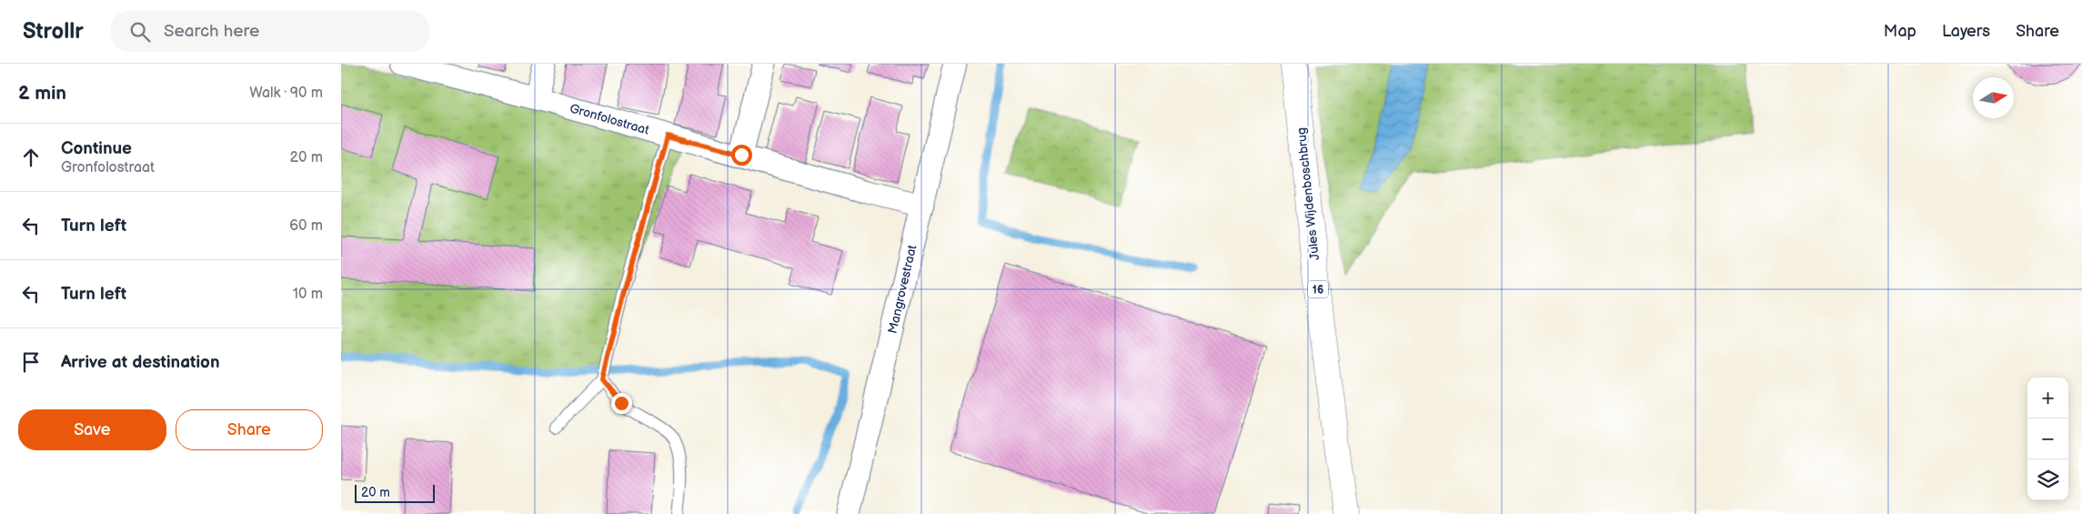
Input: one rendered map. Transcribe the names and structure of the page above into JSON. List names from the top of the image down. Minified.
{"streets":{"main road":["Jules Wijdenboschbrug","16"],"street":["Gronfolostraat","Mangrovestraat"]},"crossings":[["Gronfolostraat","Mangrovestraat"]],"scale_bar":"20 m","north":"right","page":{"header":"Strollr","search":"Search here","nav":["Map","Layers","Share"],"heading":["2 min","Walk · 90 m"],"list":[["Continue","Gronfolostraat","20 m"],["Turn left","60 m"],["Turn left","10 m"],"Arrive at destination"],"map_buttons":["+","−"],"buttons":["Save","Share"],"scale":"20 m"}}
